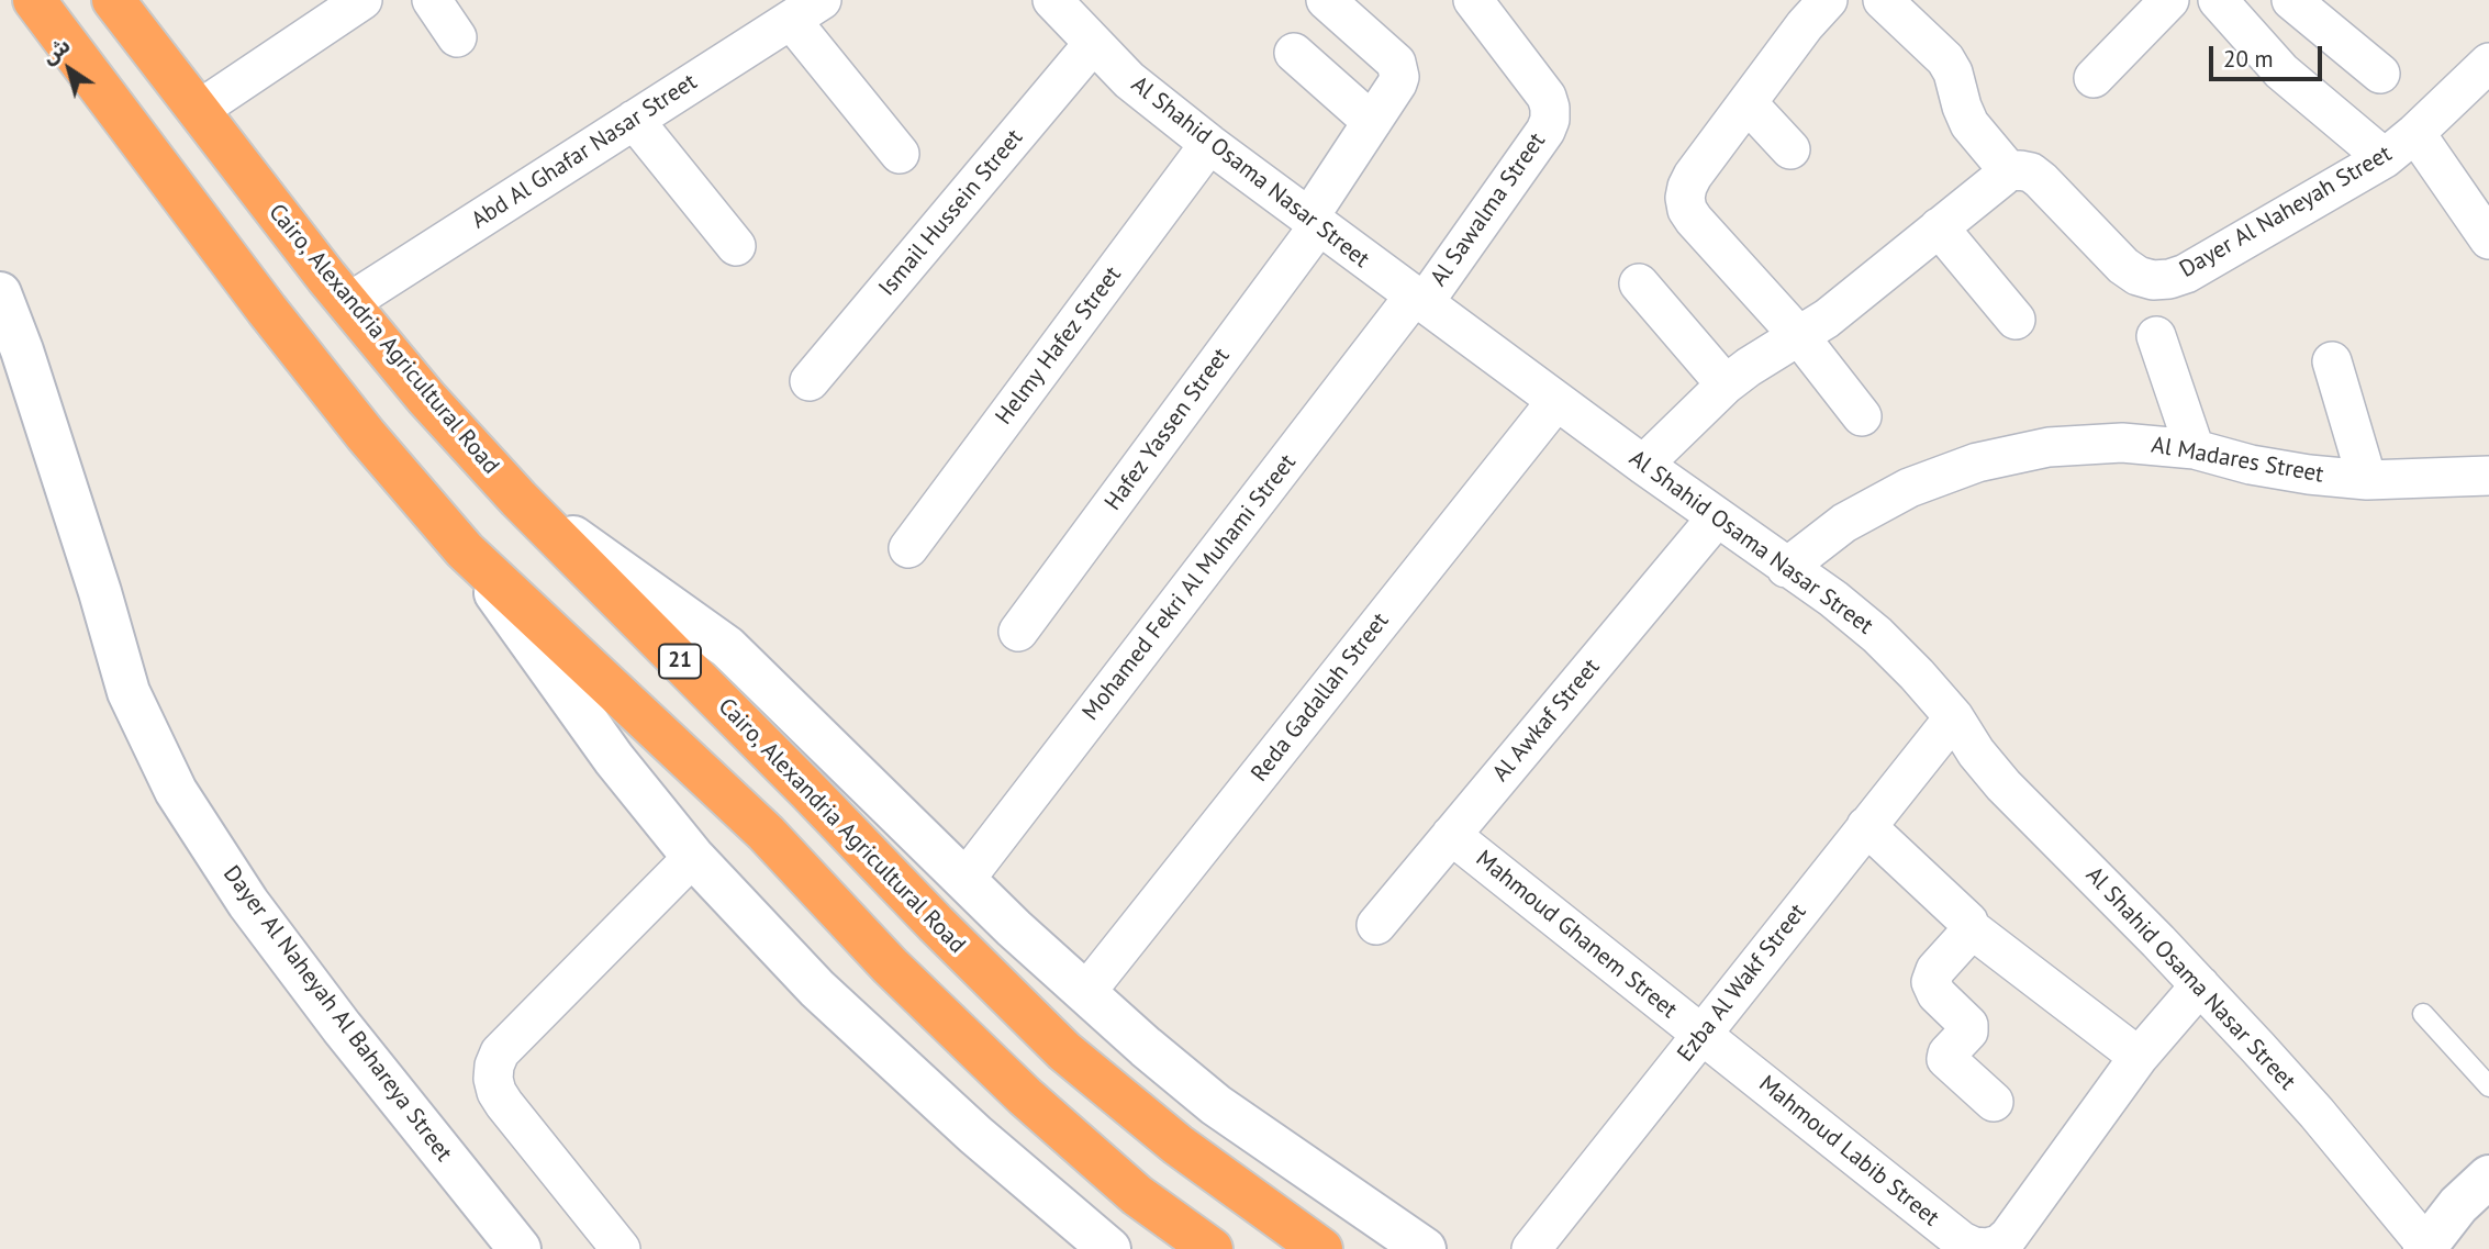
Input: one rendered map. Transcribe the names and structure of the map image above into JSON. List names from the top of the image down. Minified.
{"streets":{"highway":["Cairo, Alexandria Agricultural Road","21"],"street":["Abd Al Ghafar Nasar Street","Al Shahid Osama Nasar Street","Al Sawalma Street","Dayer Al Naheyah Street","Ismail Hussein Street","Helmy Hafez Street","Hafez Yassen Street","Al Madares Street","Mohamed Fekri Al Muhami Street","Reda Gadallah Street","Al Awkaf Street","Mahmoud Ghanem Street","Ezba Al Wakf Street","Dayer Al Naheyah Al Bahareya Street","Mahmoud Labib Street"]},"crossings":[["Abd Al Ghafar Nasar Street","Cairo, Alexandria Agricultural Road"],["Al Shahid Osama Nasar Street","Al Sawalma Street"],["Al Shahid Osama Nasar Street","Ismail Hussein Street"],["Al Shahid Osama Nasar Street","Helmy Hafez Street"],["Al Shahid Osama Nasar Street","Hafez Yassen Street"],["Al Shahid Osama Nasar Street","Al Madares Street"],["Al Shahid Osama Nasar Street","Mohamed Fekri Al Muhami Street"],["Al Shahid Osama Nasar Street","Reda Gadallah Street"],["Al Shahid Osama Nasar Street","Al Awkaf Street"],["Al Shahid Osama Nasar Street","Ezba Al Wakf Street"],["Al Shahid Osama Nasar Street","Mahmoud Labib Street"],["Al Sawalma Street","Mohamed Fekri Al Muhami Street"],["Al Awkaf Street","Mahmoud Ghanem Street"],["Mahmoud Ghanem Street","Ezba Al Wakf Street"],["Mahmoud Ghanem Street","Mahmoud Labib Street"],["Ezba Al Wakf Street","Mahmoud Labib Street"]],"scale_bar":"20 m","north":"top left"}
